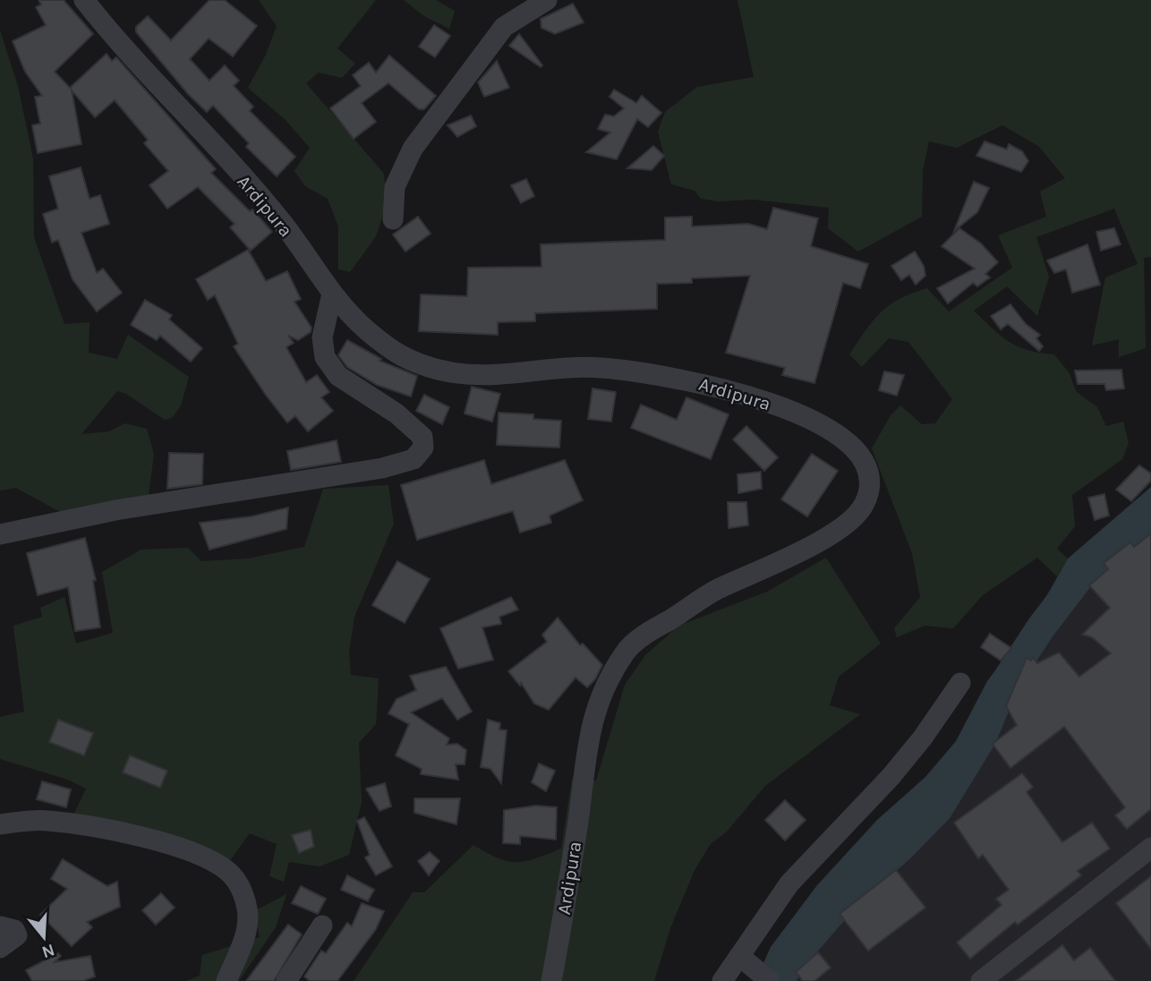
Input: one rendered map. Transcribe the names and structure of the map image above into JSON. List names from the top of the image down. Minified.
{"streets":{"street":["Ardipura"]},"north":"bottom"}
